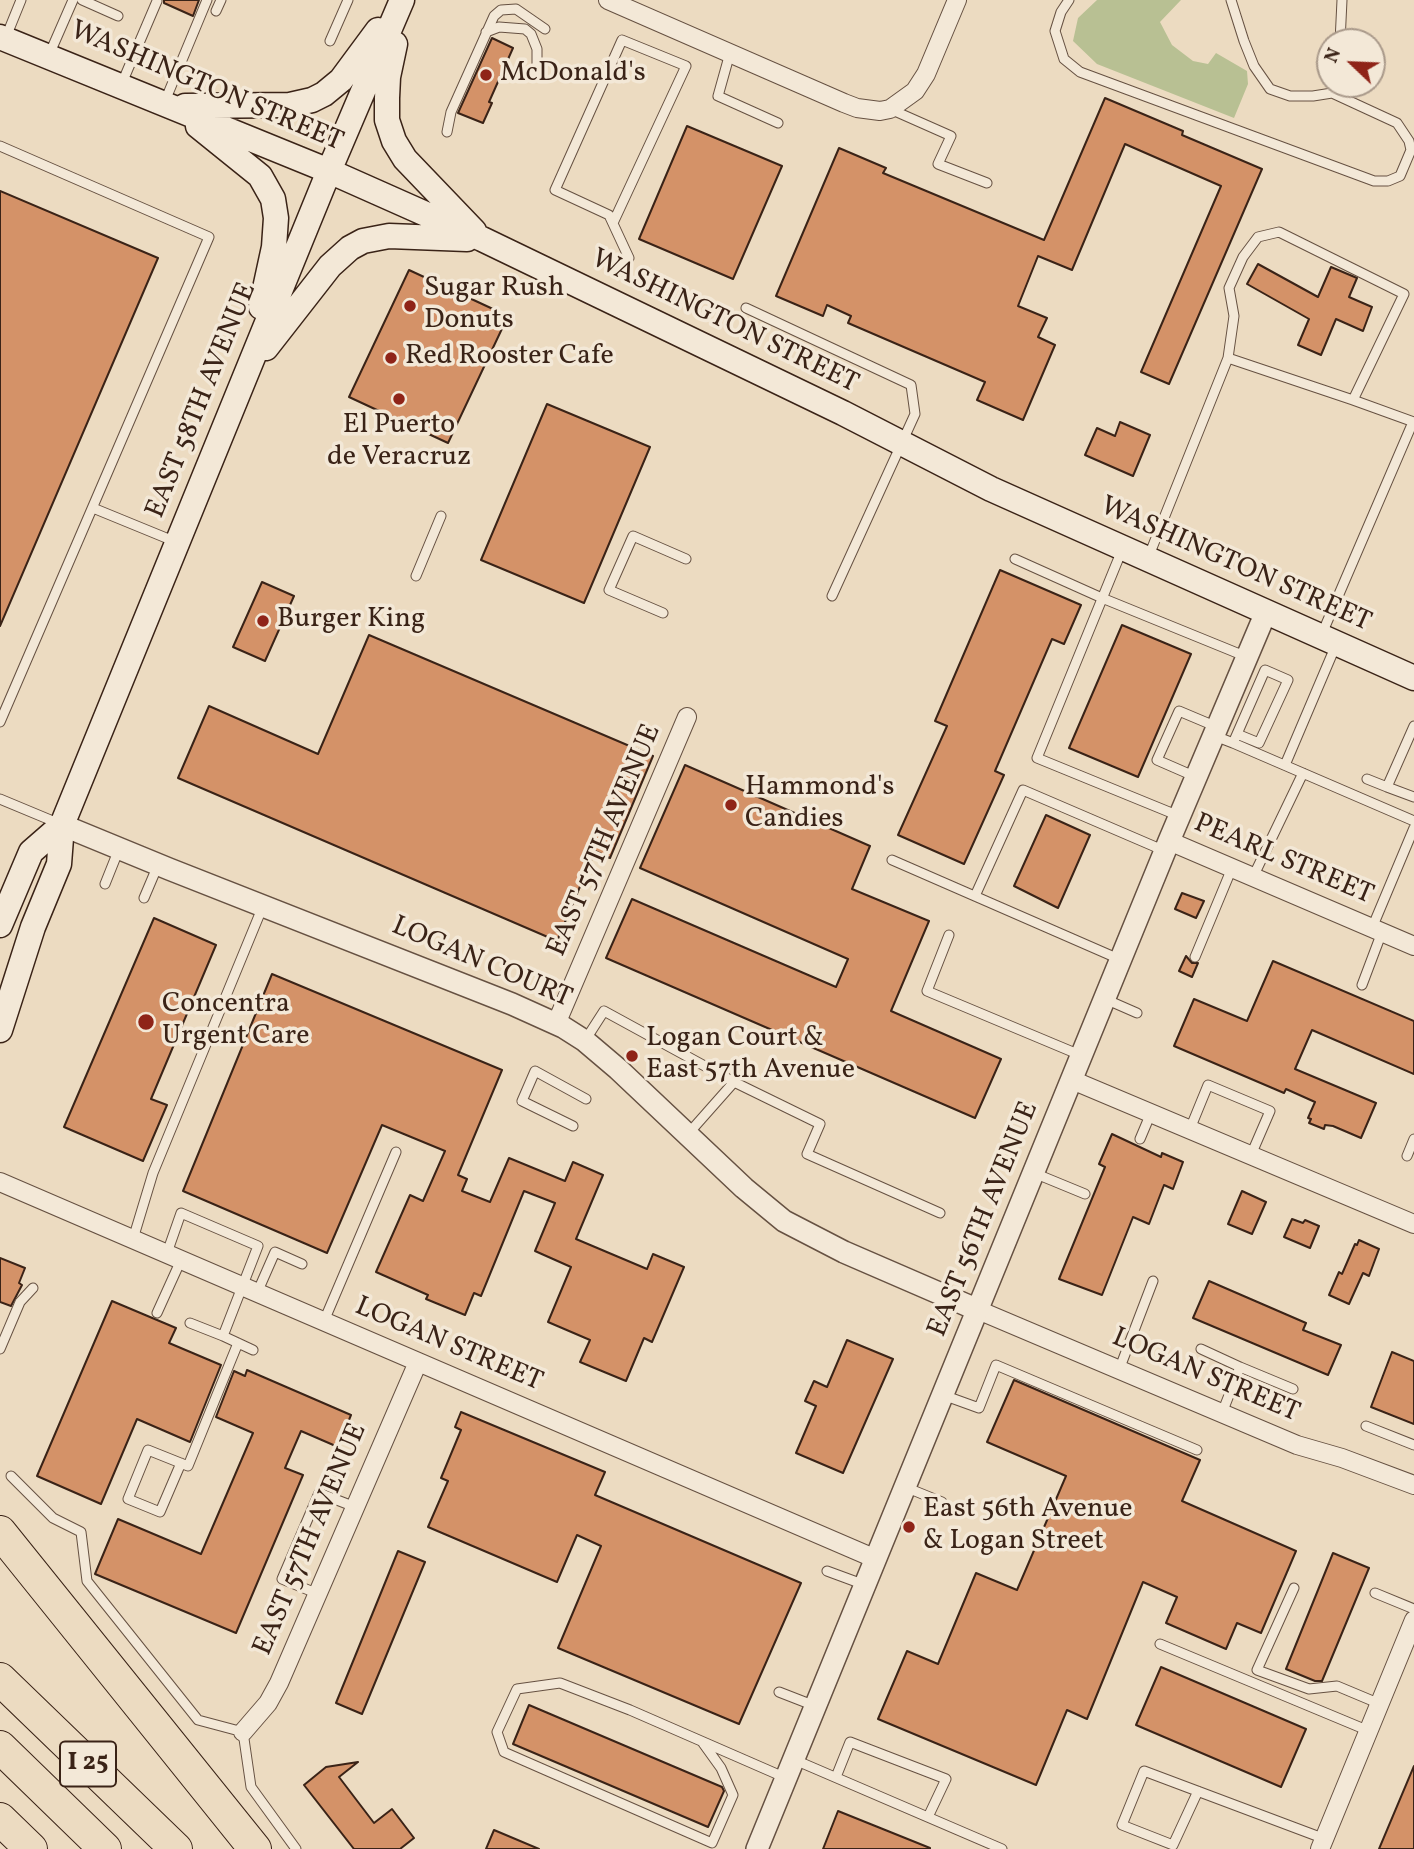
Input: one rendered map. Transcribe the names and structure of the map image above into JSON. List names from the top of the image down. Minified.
{"streets":{"highway":["I 25"],"main road":["WASHINGTON STREET","EAST 58TH AVENUE"],"street":["EAST 57TH AVENUE","PEARL STREET","LOGAN COURT","EAST 56TH AVENUE","LOGAN STREET"]},"crossings":[["WASHINGTON STREET","EAST 58TH AVENUE"],["WASHINGTON STREET","EAST 56TH AVENUE"],["EAST 58TH AVENUE","LOGAN COURT"],["EAST 57TH AVENUE","LOGAN COURT"],["EAST 57TH AVENUE","LOGAN STREET"],["PEARL STREET","EAST 56TH AVENUE"],["LOGAN COURT","EAST 56TH AVENUE"],["LOGAN COURT","LOGAN STREET"],["EAST 56TH AVENUE","LOGAN STREET"]],"places":["McDonald's","Sugar Rush Donuts","Red Rooster Cafe","El Puerto de Veracruz","Burger King","Hammond's Candies","Concentra Urgent Care","Logan Court & East 57th Avenue","East 56th Avenue & Logan Street"],"north":"top left"}
